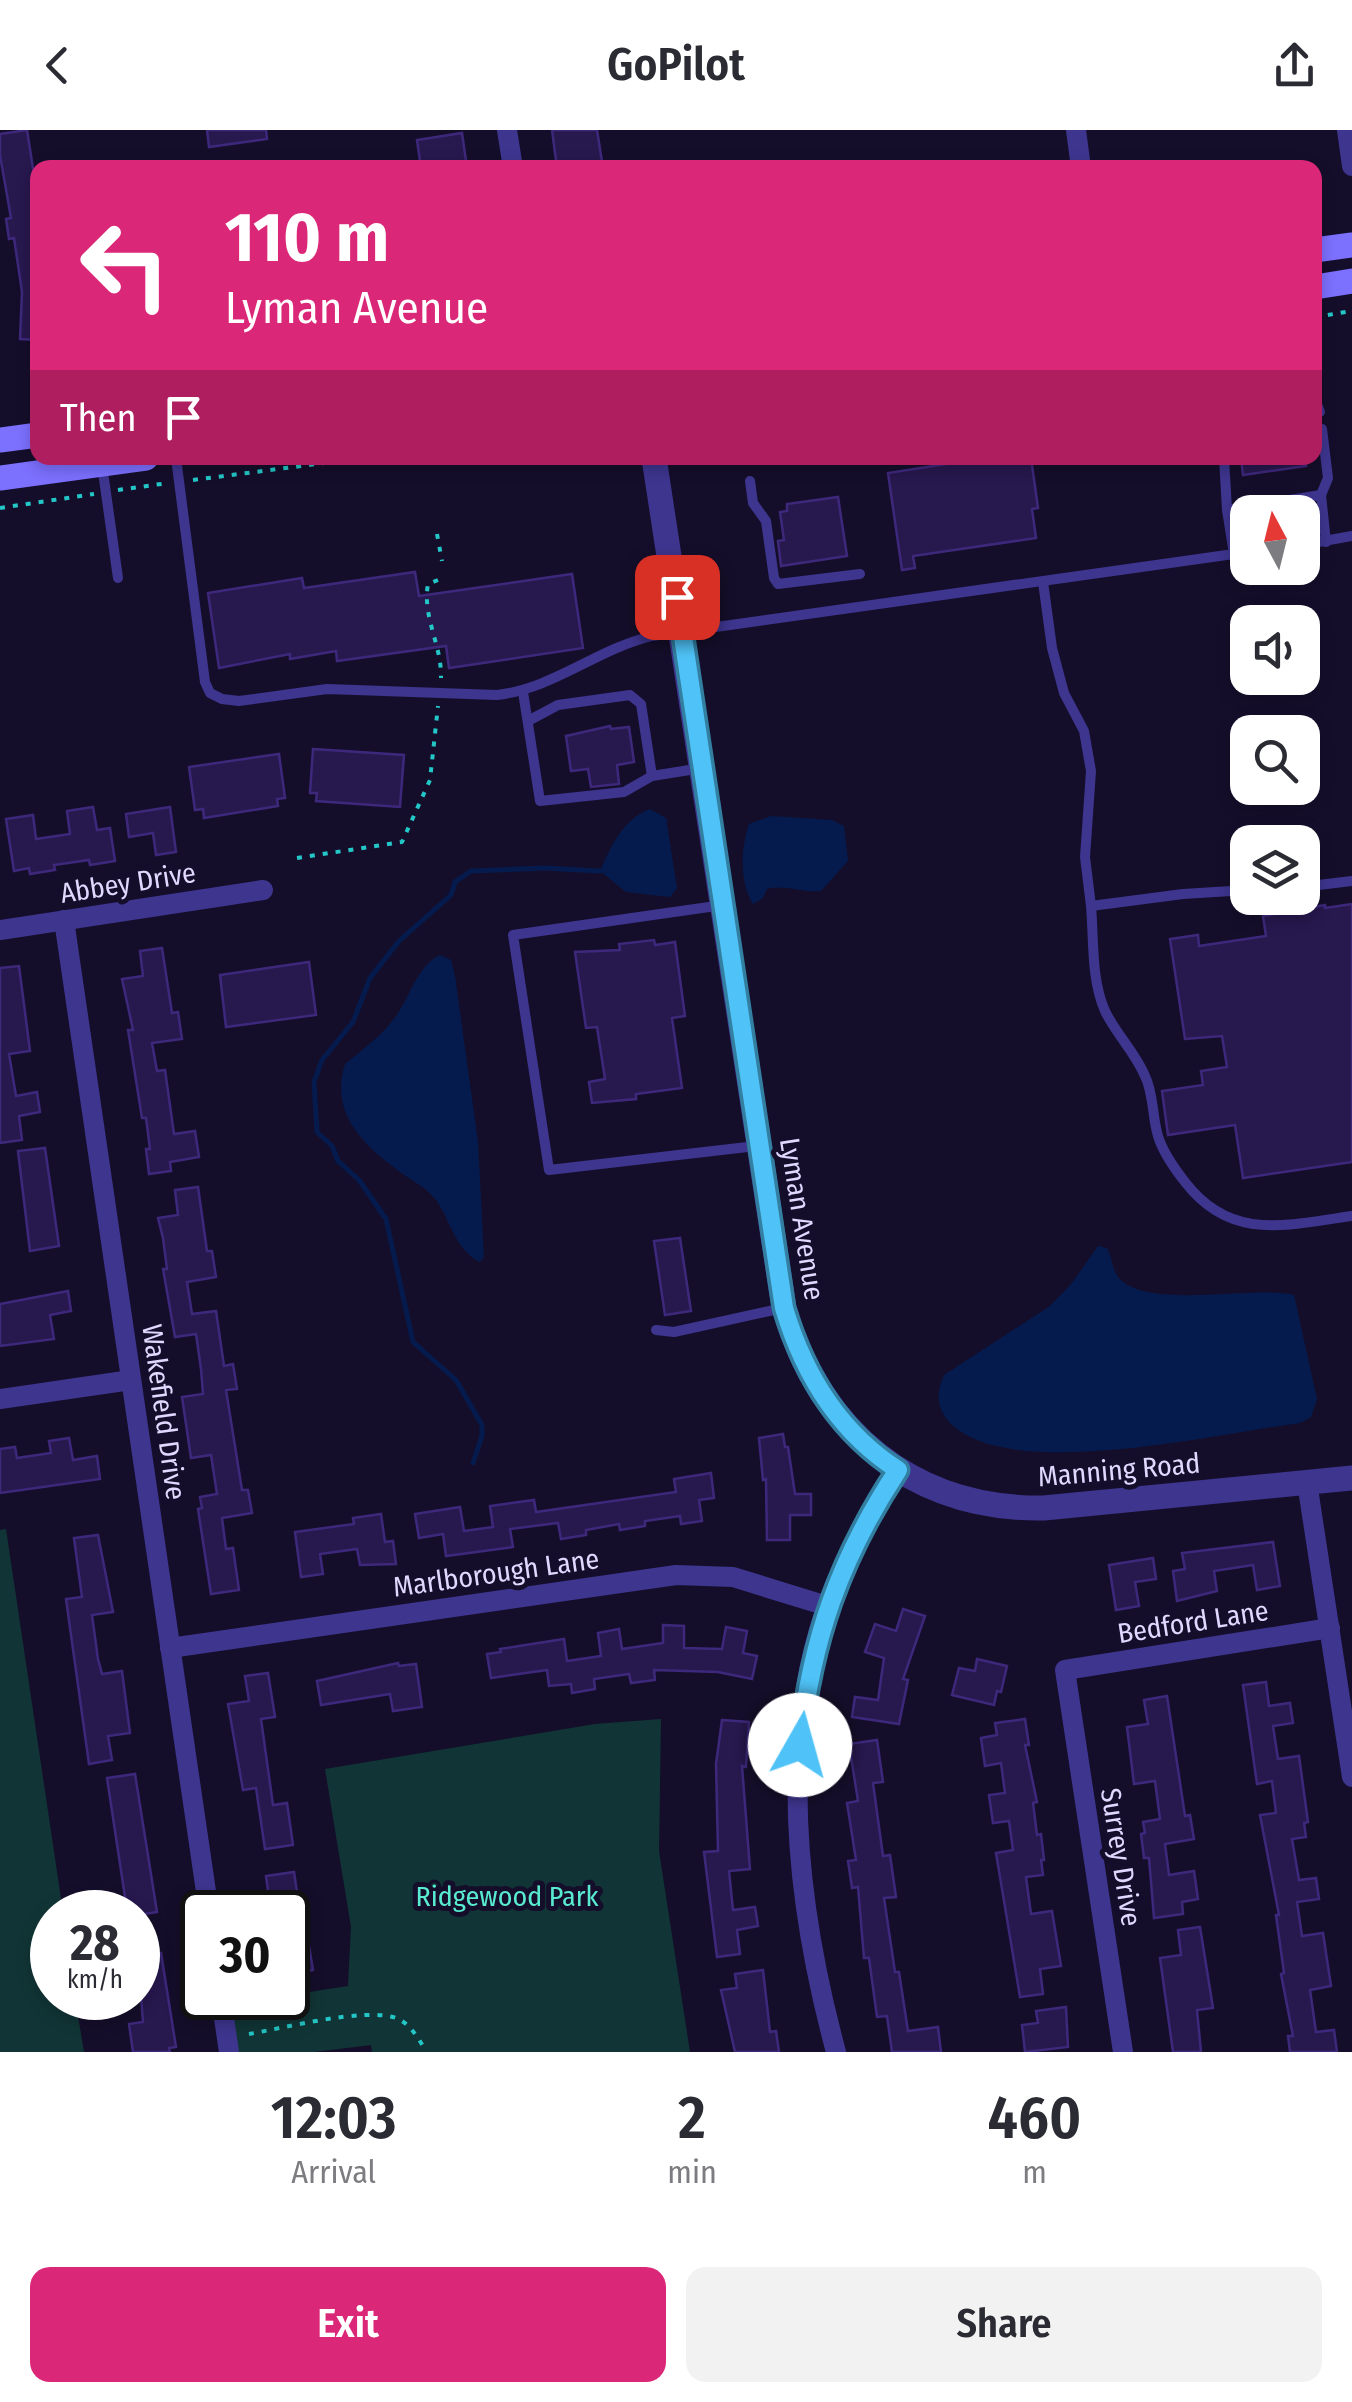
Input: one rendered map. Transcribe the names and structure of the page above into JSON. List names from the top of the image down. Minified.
{"streets":{"street":["Abbey Drive","Lyman Avenue","Wakefield Drive","Manning Road","Marlborough Lane","Bedford Lane","Surrey Drive"]},"crossings":[["Abbey Drive","Wakefield Drive"],["Lyman Avenue","Manning Road"],["Wakefield Drive","Marlborough Lane"],["Bedford Lane","Surrey Drive"]],"parks":["Ridgewood Park"],"north":"top","page":{"header":"GoPilot","turn":["110 m","Lyman Avenue"],"then":"Then","speed":"28 km/h","limit":"30","eta":["12:03","Arrival","2","min","460","m"],"buttons":["Exit","Share"]}}
